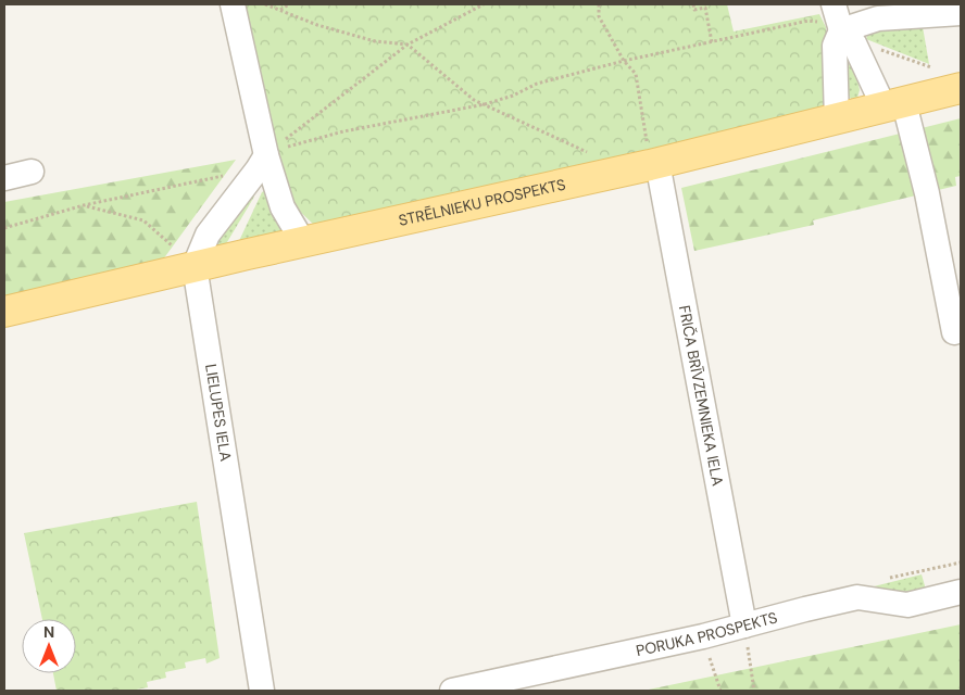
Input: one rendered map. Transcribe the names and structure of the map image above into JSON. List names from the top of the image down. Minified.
{"streets":{"main road":["STRĒLNIEKU PROSPEKTS"],"street":["FRIČA BRĪVZEMNIEKA IELA","LIELUPES IELA","PORUKA PROSPEKTS"]},"crossings":[["STRĒLNIEKU PROSPEKTS","FRIČA BRĪVZEMNIEKA IELA"],["STRĒLNIEKU PROSPEKTS","LIELUPES IELA"],["FRIČA BRĪVZEMNIEKA IELA","PORUKA PROSPEKTS"]],"north":"top"}
